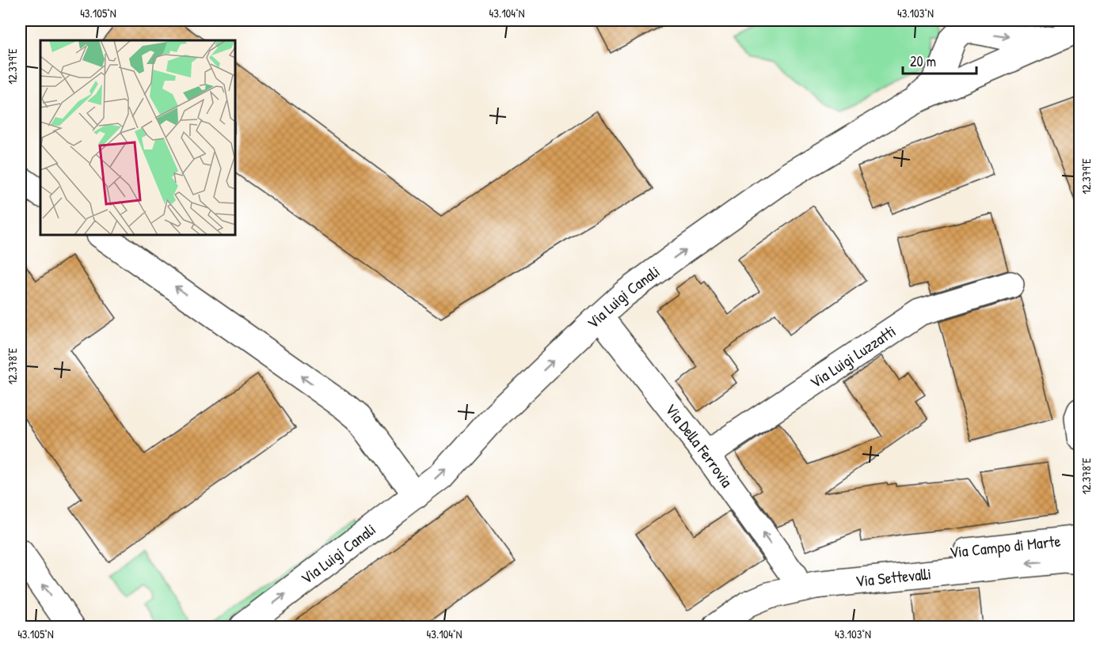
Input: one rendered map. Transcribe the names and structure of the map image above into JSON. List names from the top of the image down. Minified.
{"streets":{"street":["Via Luigi Canali","Via Luigi Luzzatti","Via Della Ferrovia","Via Campo di Marte","Via Settevalli"]},"crossings":[["Via Luigi Canali","Via Della Ferrovia"],["Via Luigi Luzzatti","Via Della Ferrovia"],["Via Della Ferrovia","Via Campo di Marte"],["Via Campo di Marte","Via Settevalli"]],"one_way":["Via Luigi Canali","Via Della Ferrovia","Via Settevalli"],"scale_bar":"20 m","coordinates":["43.105°N","43.104°N","43.103°N","12.379°E","12.378°E"]}
